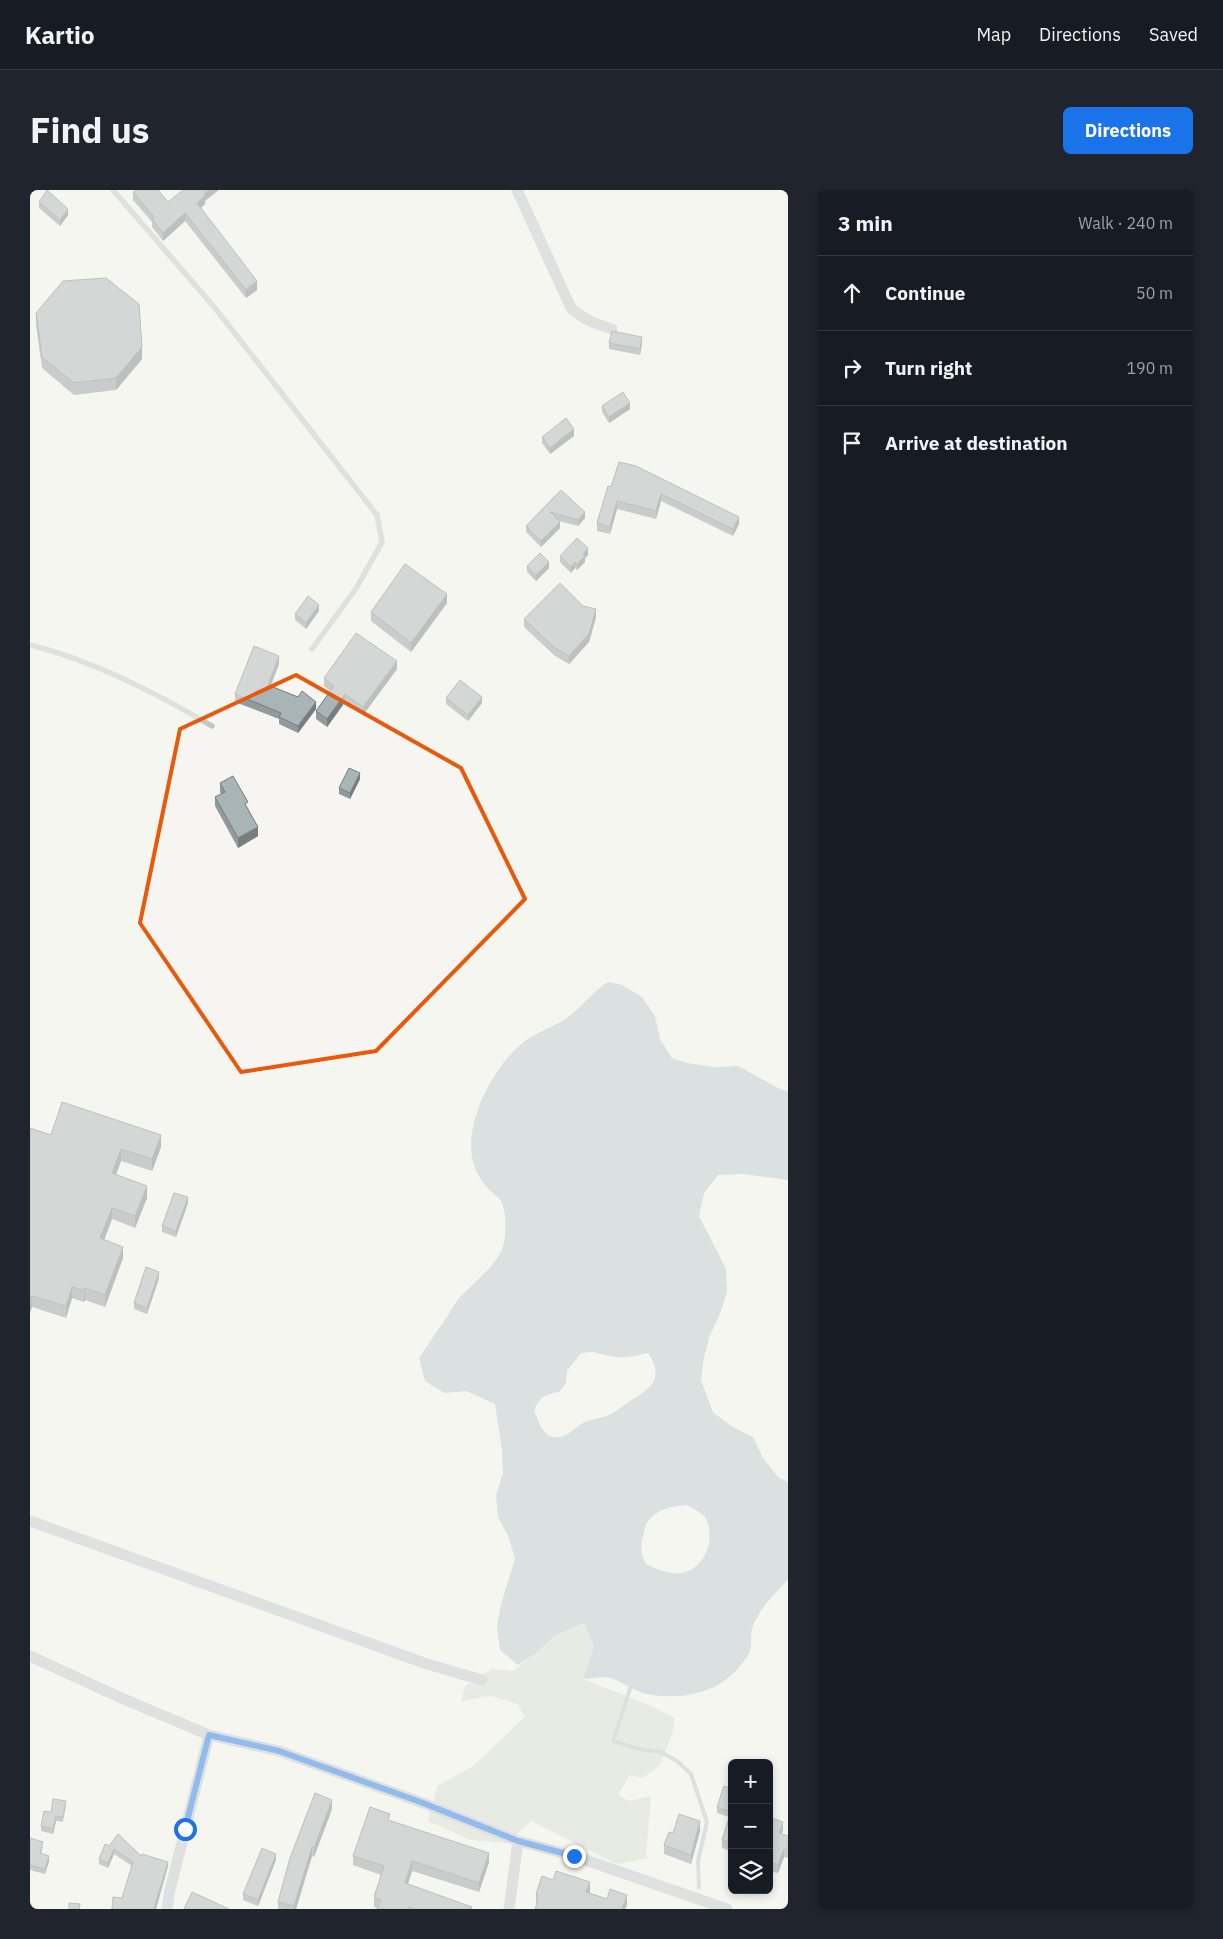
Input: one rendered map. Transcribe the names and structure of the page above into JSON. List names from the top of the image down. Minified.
{"page":{"header":"Kartio","nav":["Map","Directions","Saved"],"title":"Find us","buttons":"Directions","heading":["3 min","Walk · 240 m"],"list":[["Continue","50 m"],["Turn right","190 m"],"Arrive at destination"],"map_buttons":["+","−"]}}
